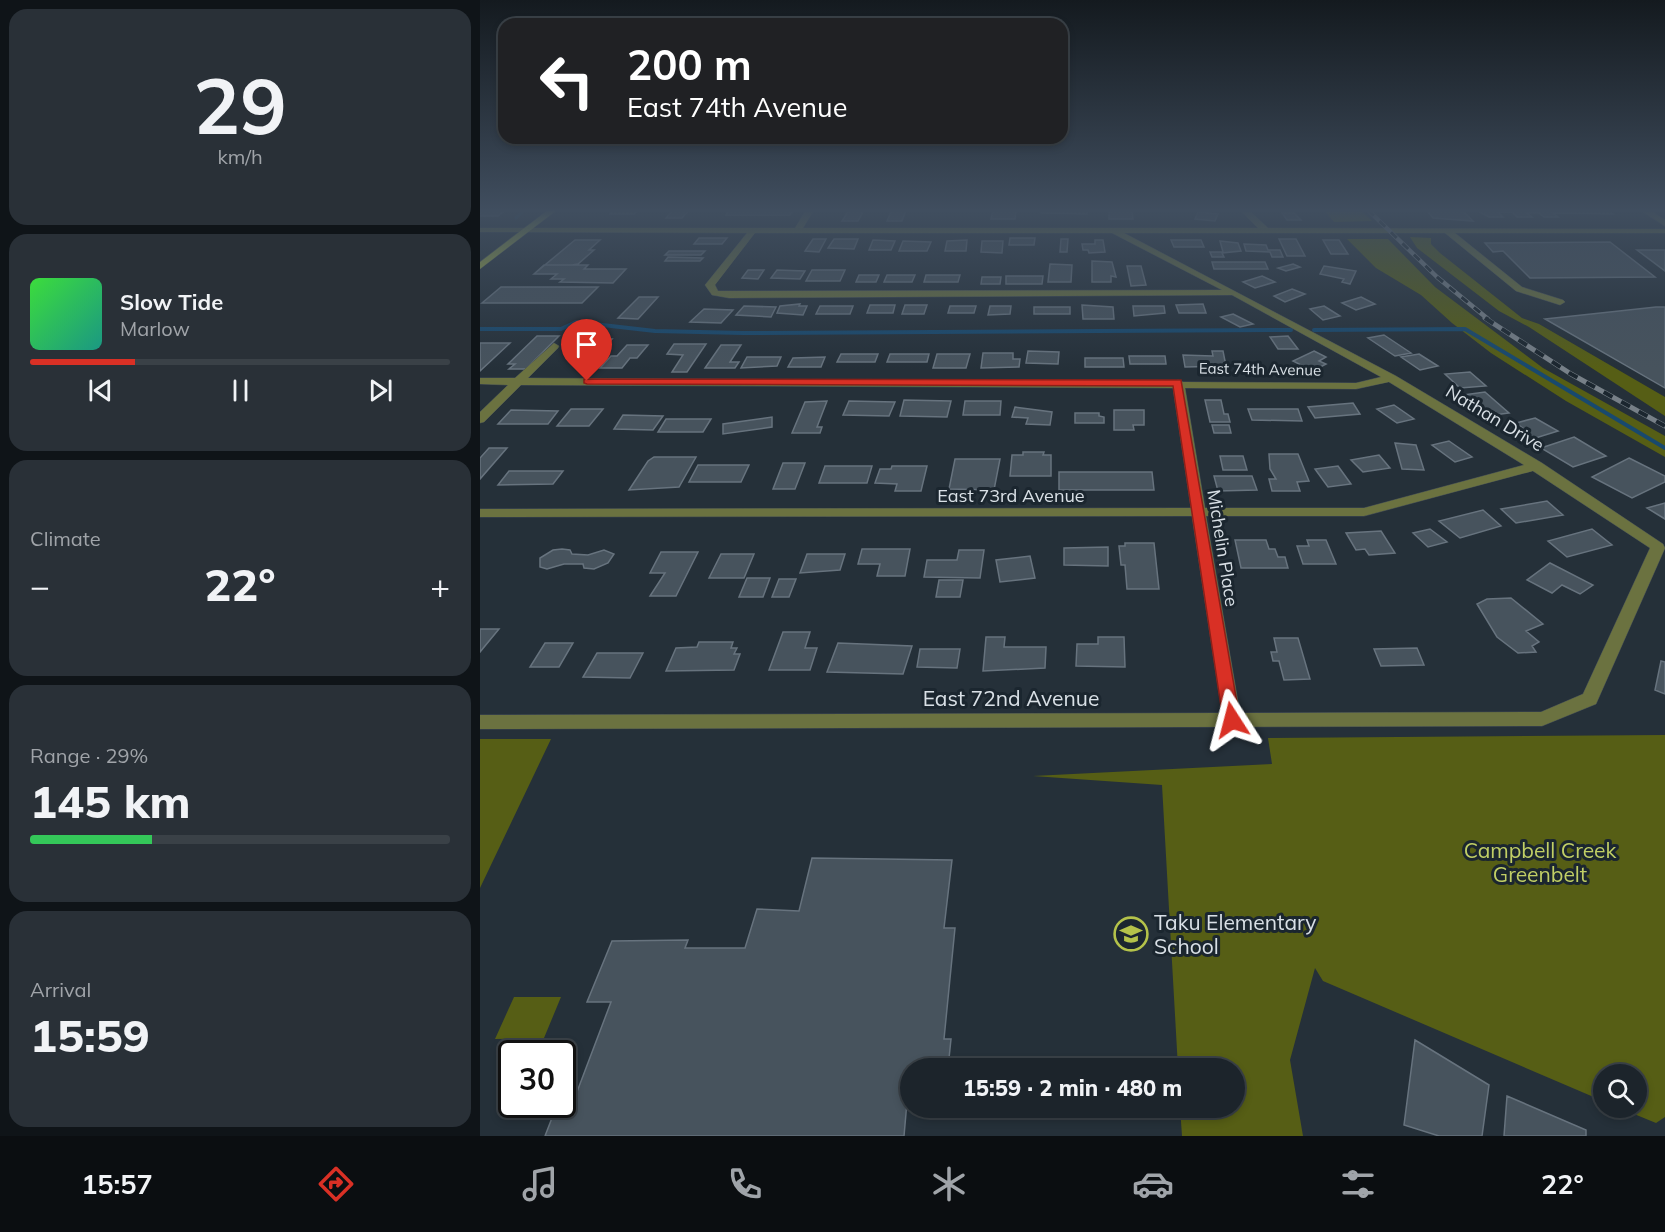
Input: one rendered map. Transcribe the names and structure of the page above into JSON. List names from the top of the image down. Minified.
{"streets":{"street":["East 74th Avenue","Nathan Drive","East 73rd Avenue","Michelin Place","East 72nd Avenue"]},"crossings":[["East 74th Avenue","Nathan Drive"],["East 74th Avenue","Michelin Place"],["Nathan Drive","East 73rd Avenue"],["Nathan Drive","East 72nd Avenue"],["East 73rd Avenue","Michelin Place"],["Michelin Place","East 72nd Avenue"]],"parks":["Campbell Creek Greenbelt"],"places":{"school or university":["Taku Elementary School"]},"page":{"tile":[["29","km/h"],"Climate",["Range · 29%","145 km"],["Arrival","15:59"]],"turn":["200 m","East 74th Avenue"],"song":["Slow Tide","Marlow"],"heat":["−","22°","+"],"limit":"30","trip":"15:59 · 2 min · 480 m","tabs":["15:57","22°"]}}
